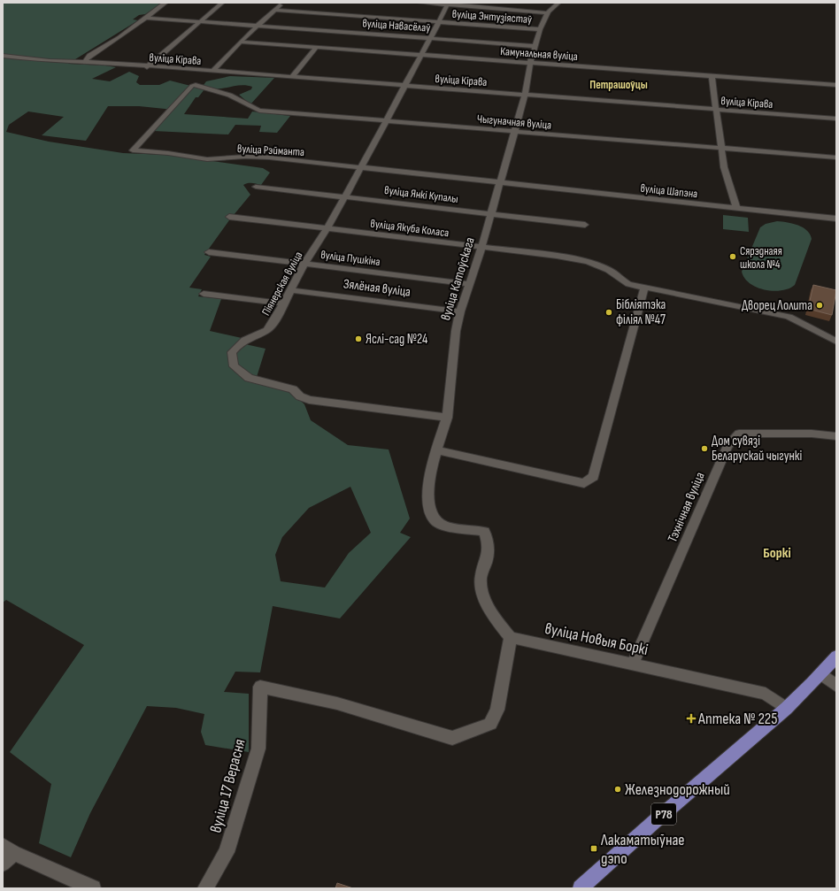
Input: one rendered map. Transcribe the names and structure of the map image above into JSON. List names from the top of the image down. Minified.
{"streets":{"main road":["Р78"],"street":["вуліца Энтузіястаў","вуліца Навасёлаў","Камунальная вуліца","вуліца Кірава","Чыгуначная вуліца","вуліца Рэйманта","вуліца Шапэна","вуліца Янкі Купалы","вуліца Якуба Коласа","вуліца Пушкіна","вуліца Катоўскага","Піянерская вуліца","Зялёная вуліца","Тэхнічная вуліца","вуліца Новыя Боркі","вуліца 17 Верасня"]},"crossings":[["вуліца Энтузіястаў","вуліца Катоўскага"],["вуліца Энтузіястаў","Піянерская вуліца"],["вуліца Навасёлаў","вуліца Катоўскага"],["вуліца Навасёлаў","Піянерская вуліца"],["Камунальная вуліца","вуліца Катоўскага"],["Камунальная вуліца","Піянерская вуліца"],["вуліца Кірава","вуліца Катоўскага"],["вуліца Кірава","Піянерская вуліца"],["Чыгуначная вуліца","вуліца Рэйманта"],["Чыгуначная вуліца","вуліца Катоўскага"],["Чыгуначная вуліца","Піянерская вуліца"],["вуліца Рэйманта","вуліца Шапэна"],["вуліца Рэйманта","вуліца Катоўскага"],["вуліца Рэйманта","Піянерская вуліца"],["вуліца Шапэна","вуліца Катоўскага"],["вуліца Янкі Купалы","вуліца Катоўскага"],["вуліца Янкі Купалы","Піянерская вуліца"],["вуліца Якуба Коласа","вуліца Катоўскага"],["вуліца Якуба Коласа","Піянерская вуліца"],["вуліца Пушкіна","вуліца Катоўскага"],["вуліца Пушкіна","Піянерская вуліца"],["вуліца Катоўскага","Піянерская вуліца"],["вуліца Катоўскага","Зялёная вуліца"],["вуліца Катоўскага","вуліца Новыя Боркі"],["вуліца Катоўскага","вуліца 17 Верасня"],["Піянерская вуліца","Зялёная вуліца"],["Тэхнічная вуліца","вуліца Новыя Боркі"],["вуліца Новыя Боркі","вуліца 17 Верасня"],["вуліца Новыя Боркі","Р78"]],"districts":["Петрашоўцы","Боркі"],"places":{"other":["Сярэднаяя школа №4","Дворец Лолита","Бібліятэка філіял №47","Яслі-сад №24","Дом сувязі Беларускай чыгункі","Железнодорожный"],"health":["Аптека № 225"],"transit":["Лакаматыўнае дэпо"]}}
